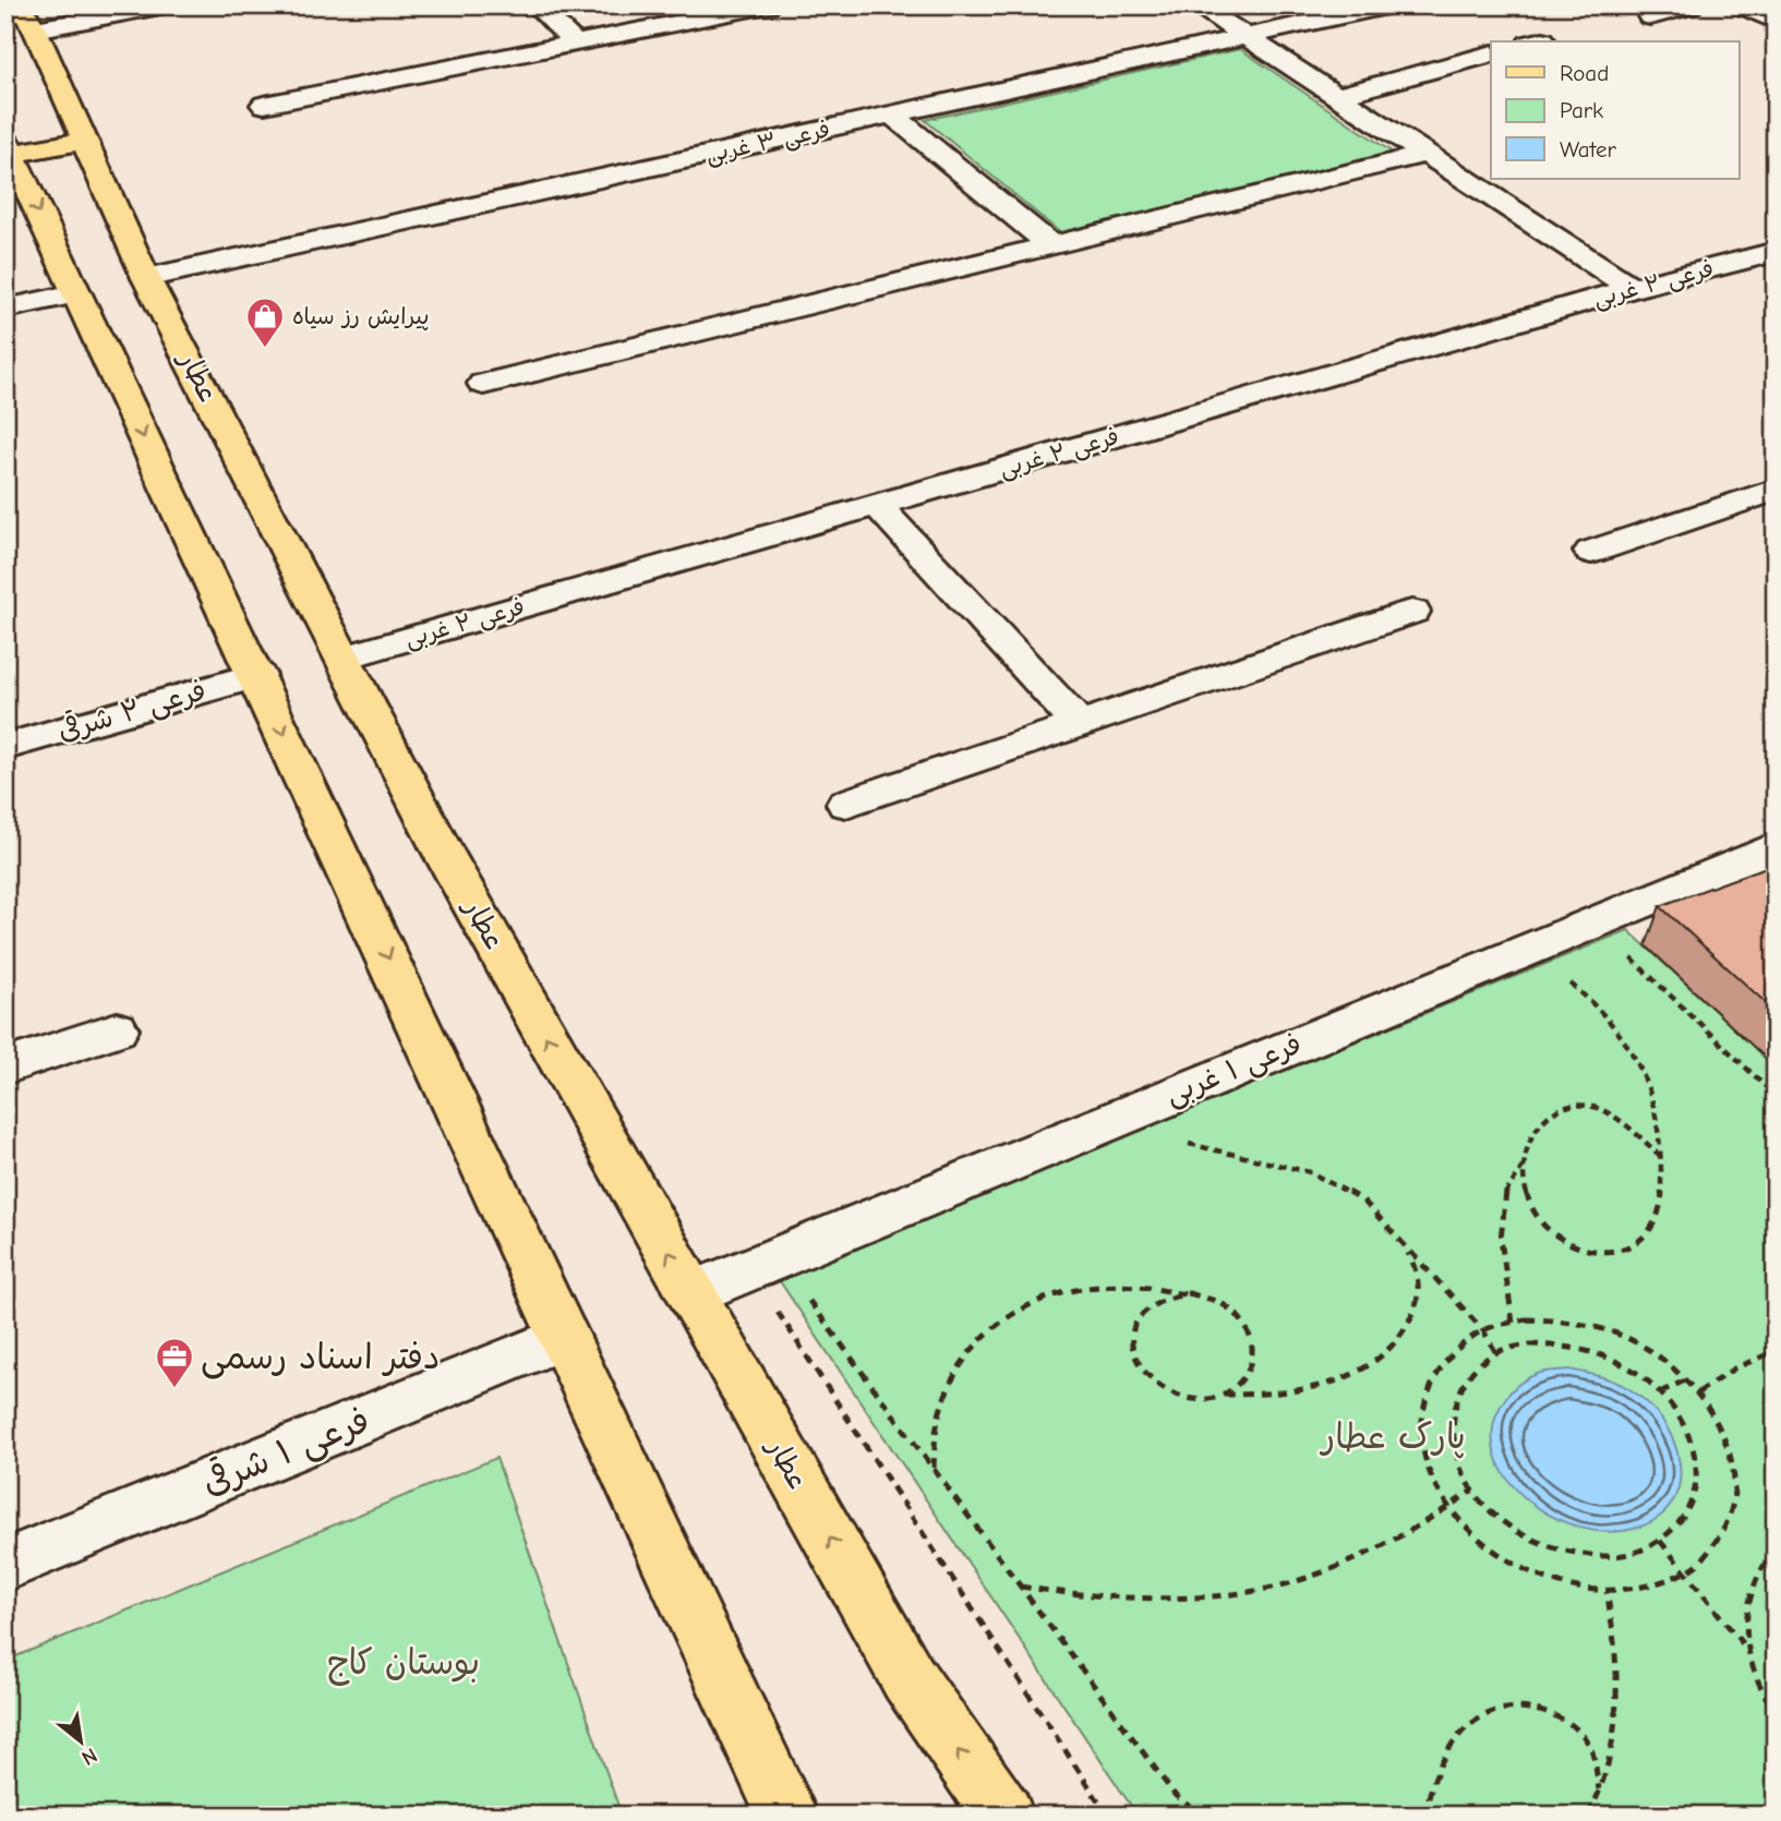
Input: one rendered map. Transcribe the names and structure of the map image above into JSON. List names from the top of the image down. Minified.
{"streets":{"main road":["عطار"],"street":["فرعی ۳ غربی","فرعی ۲ غربی","فرعی ۲ شرقی","فرعی ۱ غربی","فرعی ۱ شرقی"]},"crossings":[["فرعی ۳ غربی","عطار"],["فرعی ۲ غربی","عطار"],["عطار","فرعی ۱ غربی"]],"parks":["پارک عطار","بوستان کاج"],"places":{"shop":["پیرایش رز سیاه"],"office":["دفتر اسناد رسمی"]},"legend":["Road","Park","Water"],"north":"bottom right"}
